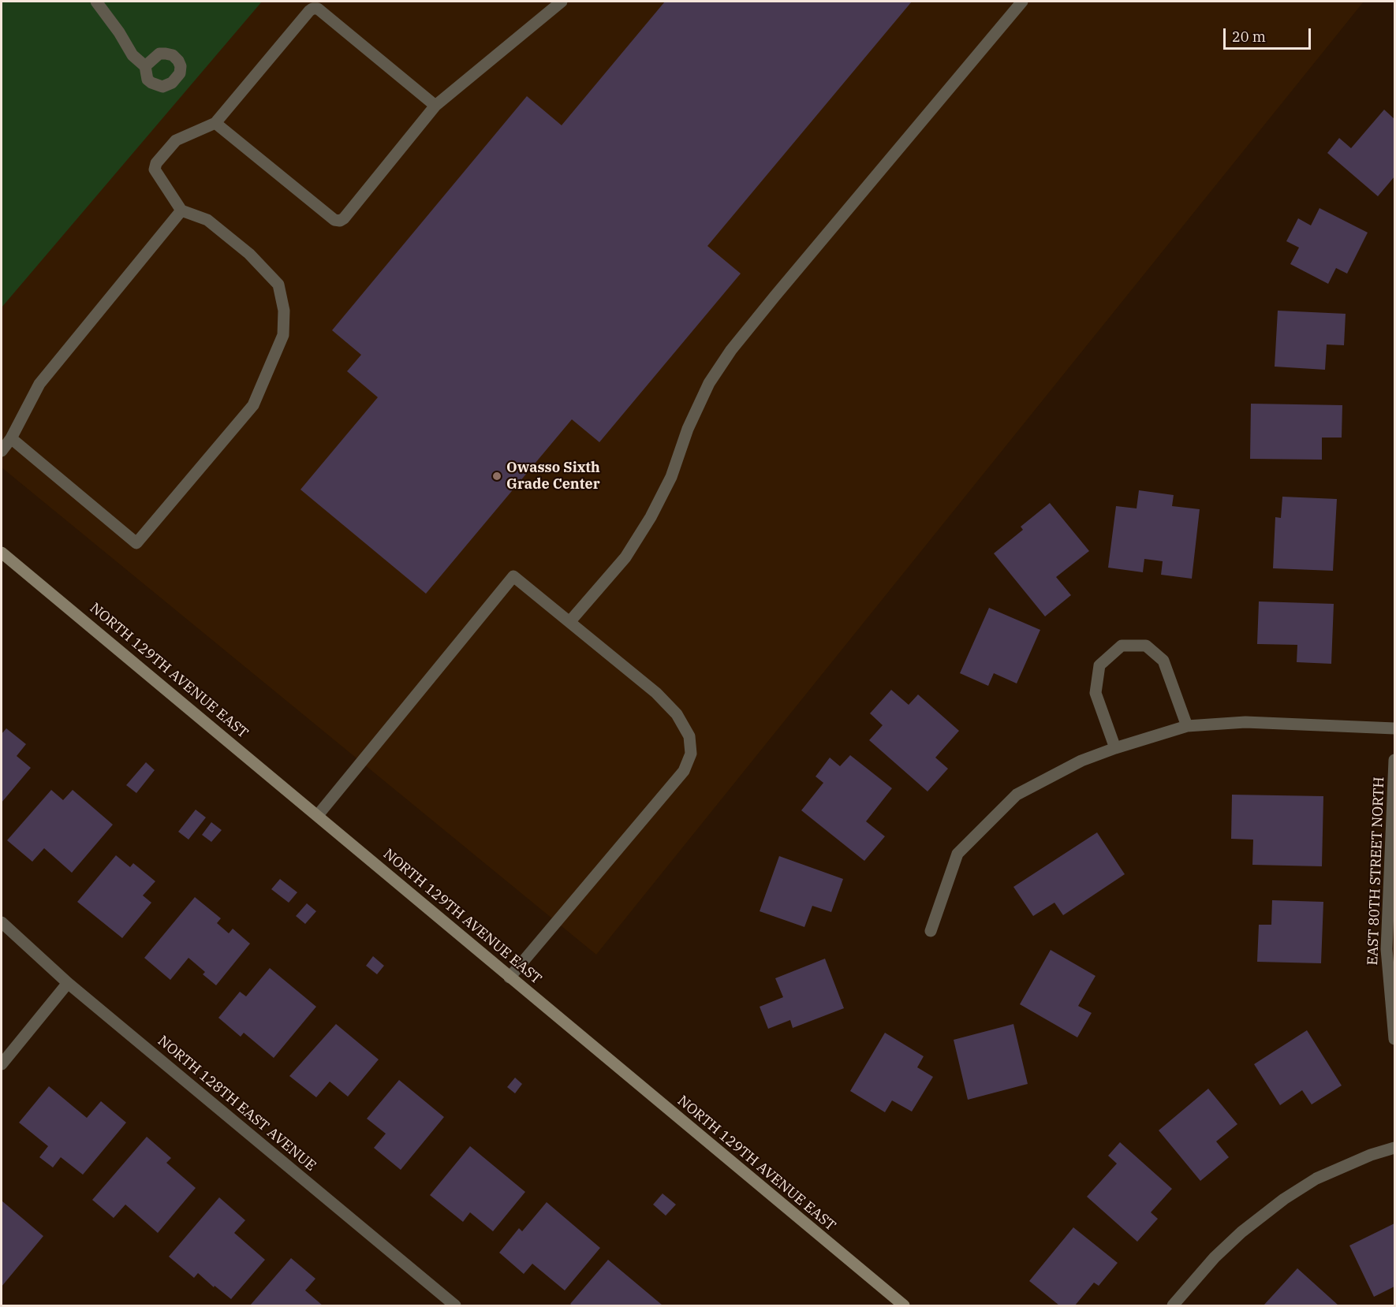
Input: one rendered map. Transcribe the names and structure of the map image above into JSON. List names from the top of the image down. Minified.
{"streets":{"main road":["NORTH 129TH AVENUE EAST"],"street":["EAST 80TH STREET NORTH","NORTH 128TH EAST AVENUE"]},"places":["Owasso Sixth Grade Center"],"scale_bar":"20 m"}
